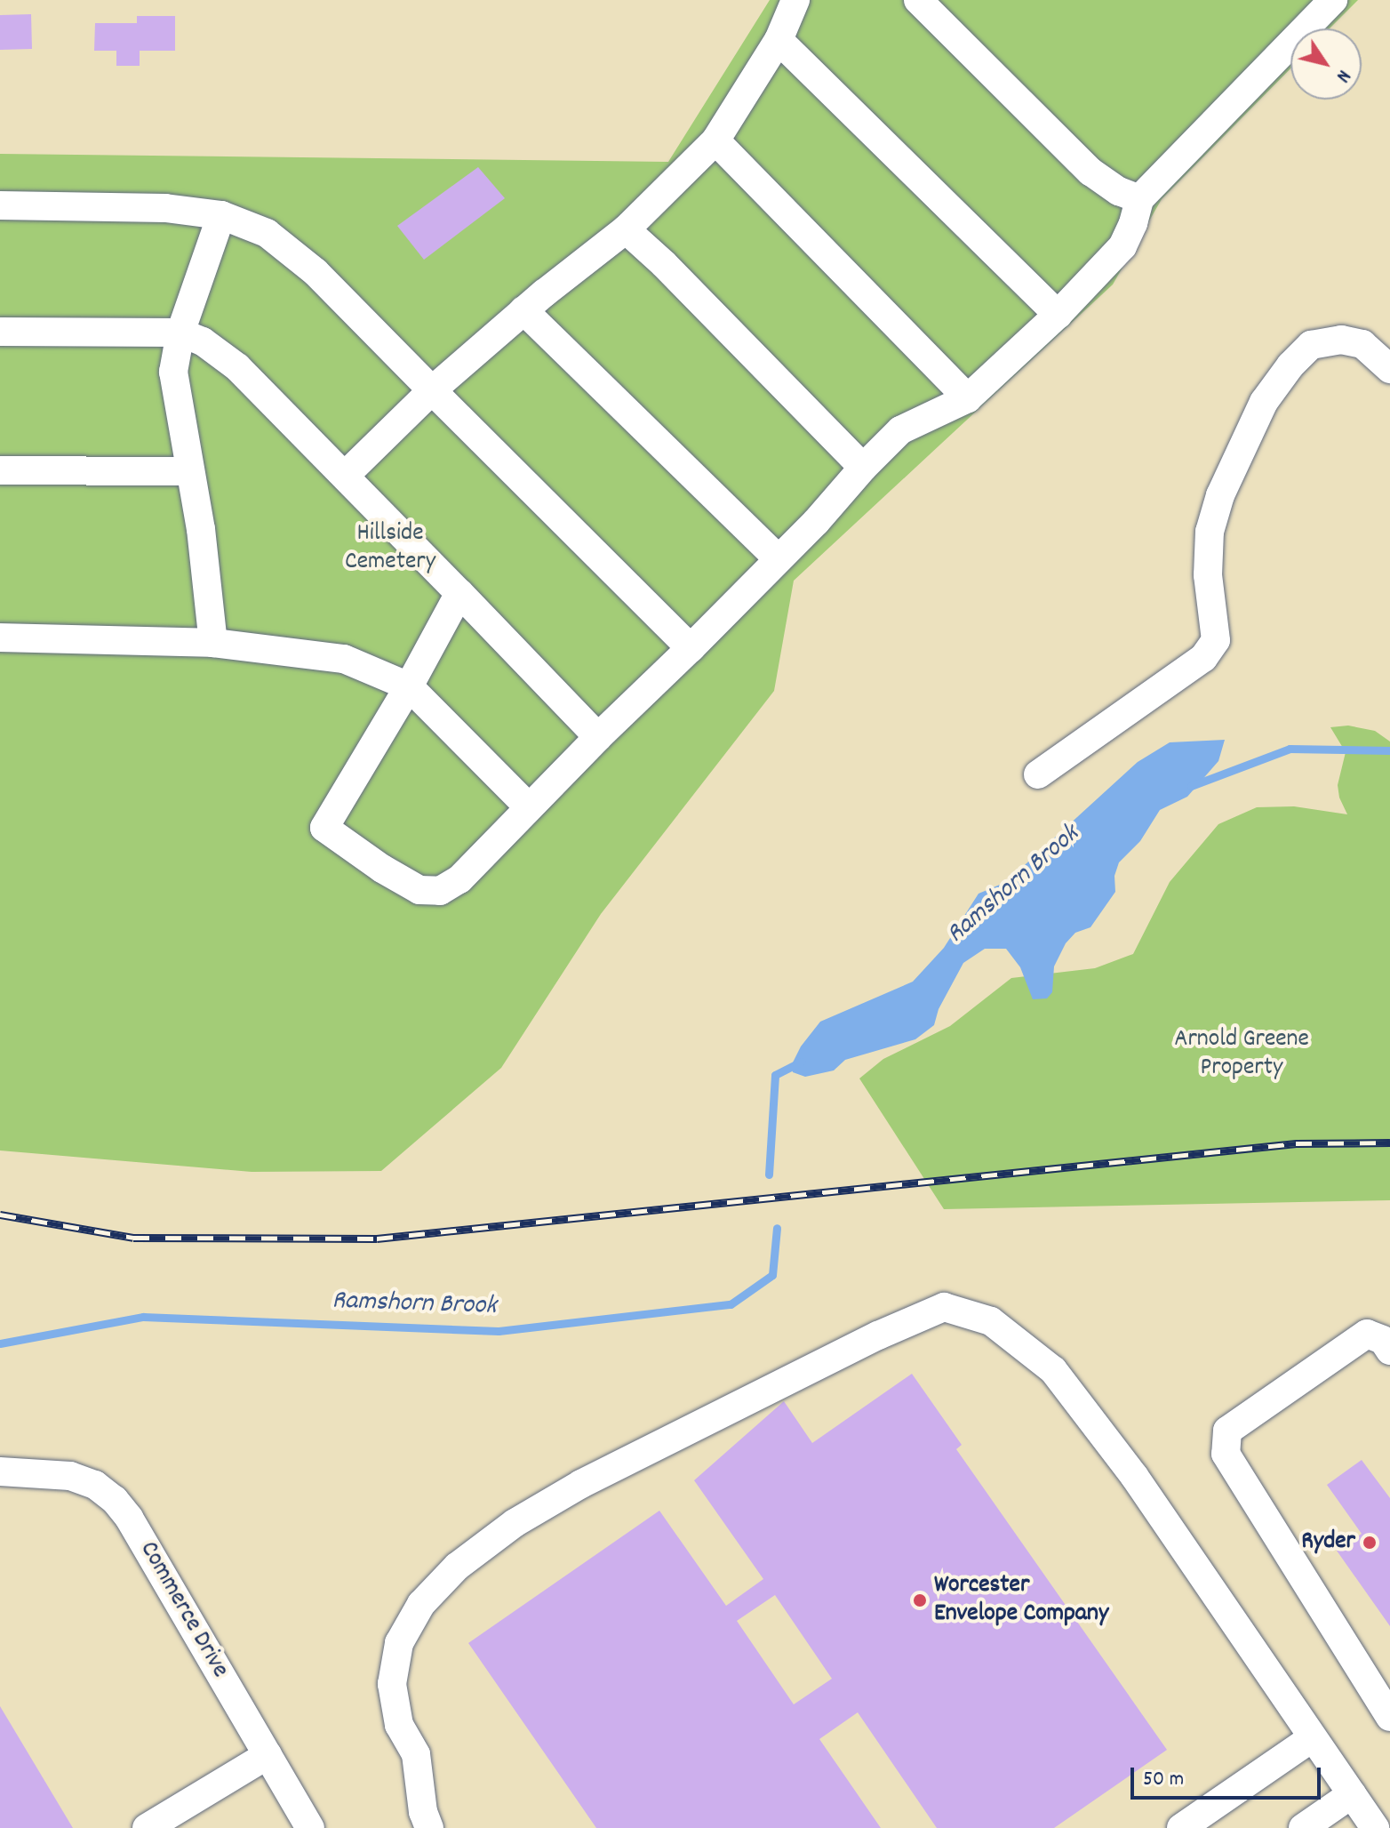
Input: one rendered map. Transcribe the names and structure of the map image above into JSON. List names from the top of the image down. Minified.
{"streets":{"lane":["Commerce Drive"]},"water":["Ramshorn Brook"],"parks":["Hillside Cemetery","Arnold Greene Property"],"places":["Ryder","Worcester Envelope Company"],"scale_bar":"50 m","north":"bottom right"}
